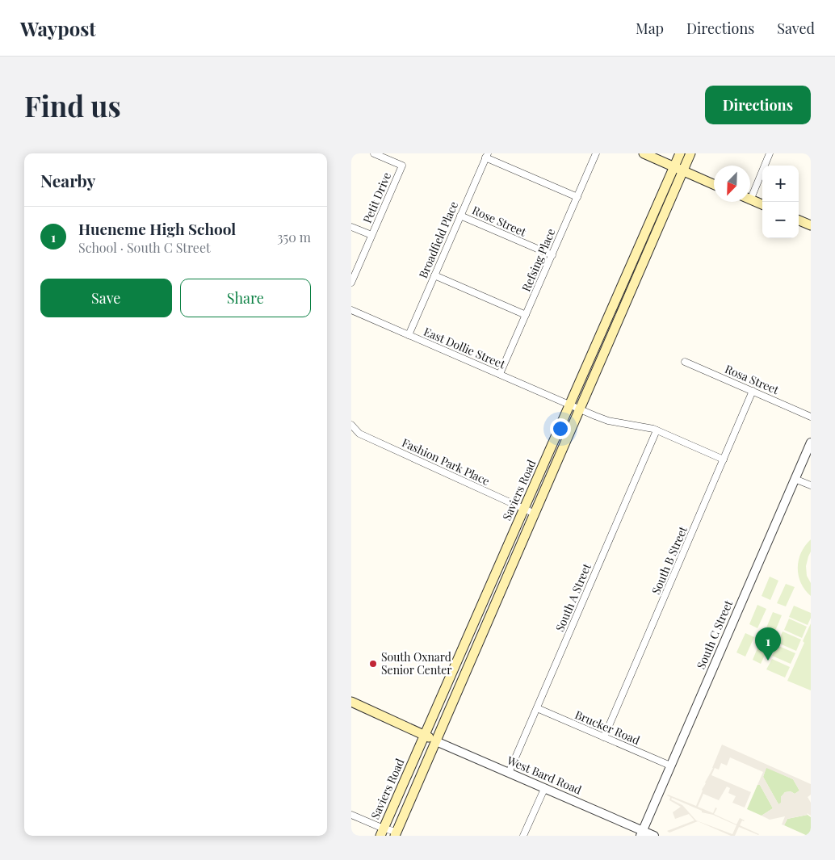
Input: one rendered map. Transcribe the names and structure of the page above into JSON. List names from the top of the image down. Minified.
{"streets":{"main road":["Saviers Road","West Bard Road"],"street":["Petit Drive","Rose Street","Broadfield Place","Refsing Place","East Dollie Street","Rosa Street","Fashion Park Place","South B Street","South A Street","South C Street","Brucker Road"]},"crossings":[["Rose Street","Broadfield Place"],["Rose Street","Refsing Place"],["Broadfield Place","East Dollie Street"],["Refsing Place","East Dollie Street"],["East Dollie Street","Saviers Road"],["East Dollie Street","South B Street"],["East Dollie Street","South A Street"],["Rosa Street","South B Street"],["Fashion Park Place","Saviers Road"],["Saviers Road","West Bard Road"],["South B Street","Brucker Road"],["South A Street","Brucker Road"],["South A Street","West Bard Road"],["South C Street","Brucker Road"],["South C Street","West Bard Road"]],"places":["South Oxnard Senior Center"],"north":"bottom left","page":{"header":"Waypost","nav":["Map","Directions","Saved"],"buttons":["Directions",["Save","Share"]],"title":"Find us","heading":"Nearby","map_buttons":["+","−"],"list":[{"mark":"1","name":"Hueneme High School","note":"School · South C Street","value":"350 m"}],"pins":"1"}}
